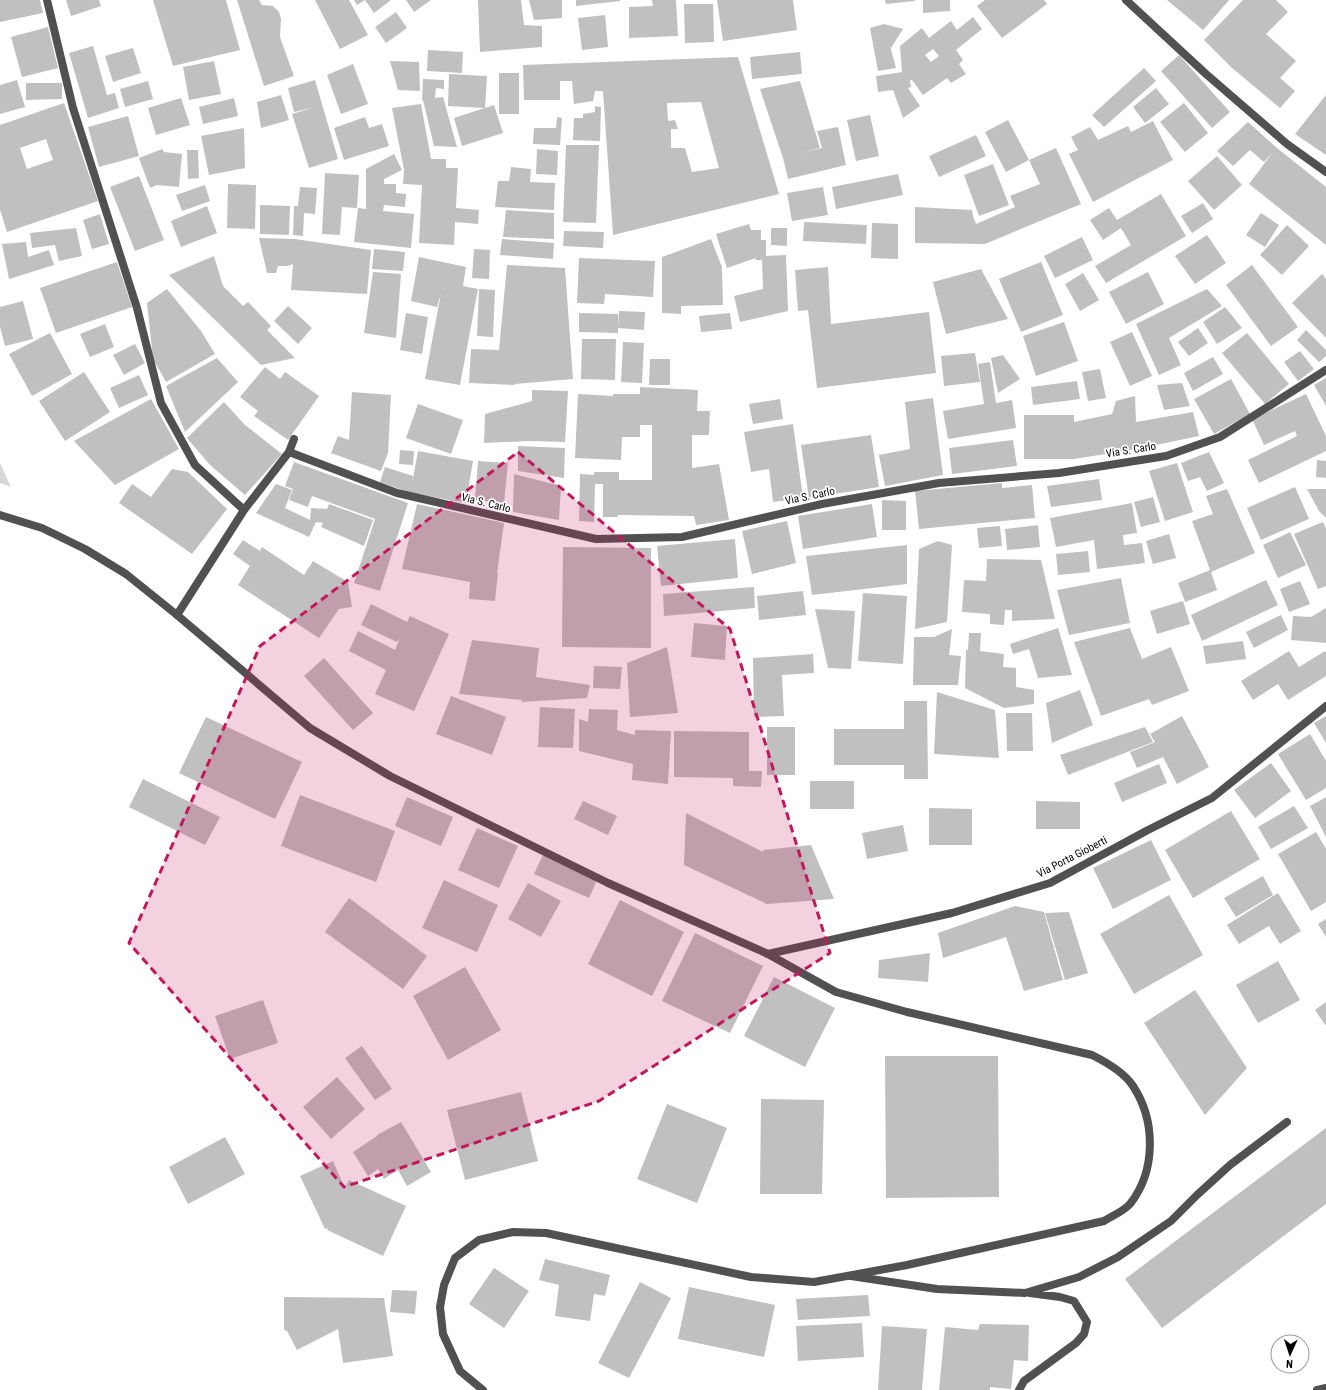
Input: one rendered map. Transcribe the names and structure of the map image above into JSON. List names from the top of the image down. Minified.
{"streets":{"street":["Via S. Carlo","Via Porta Gioberti"]},"north":"bottom"}
